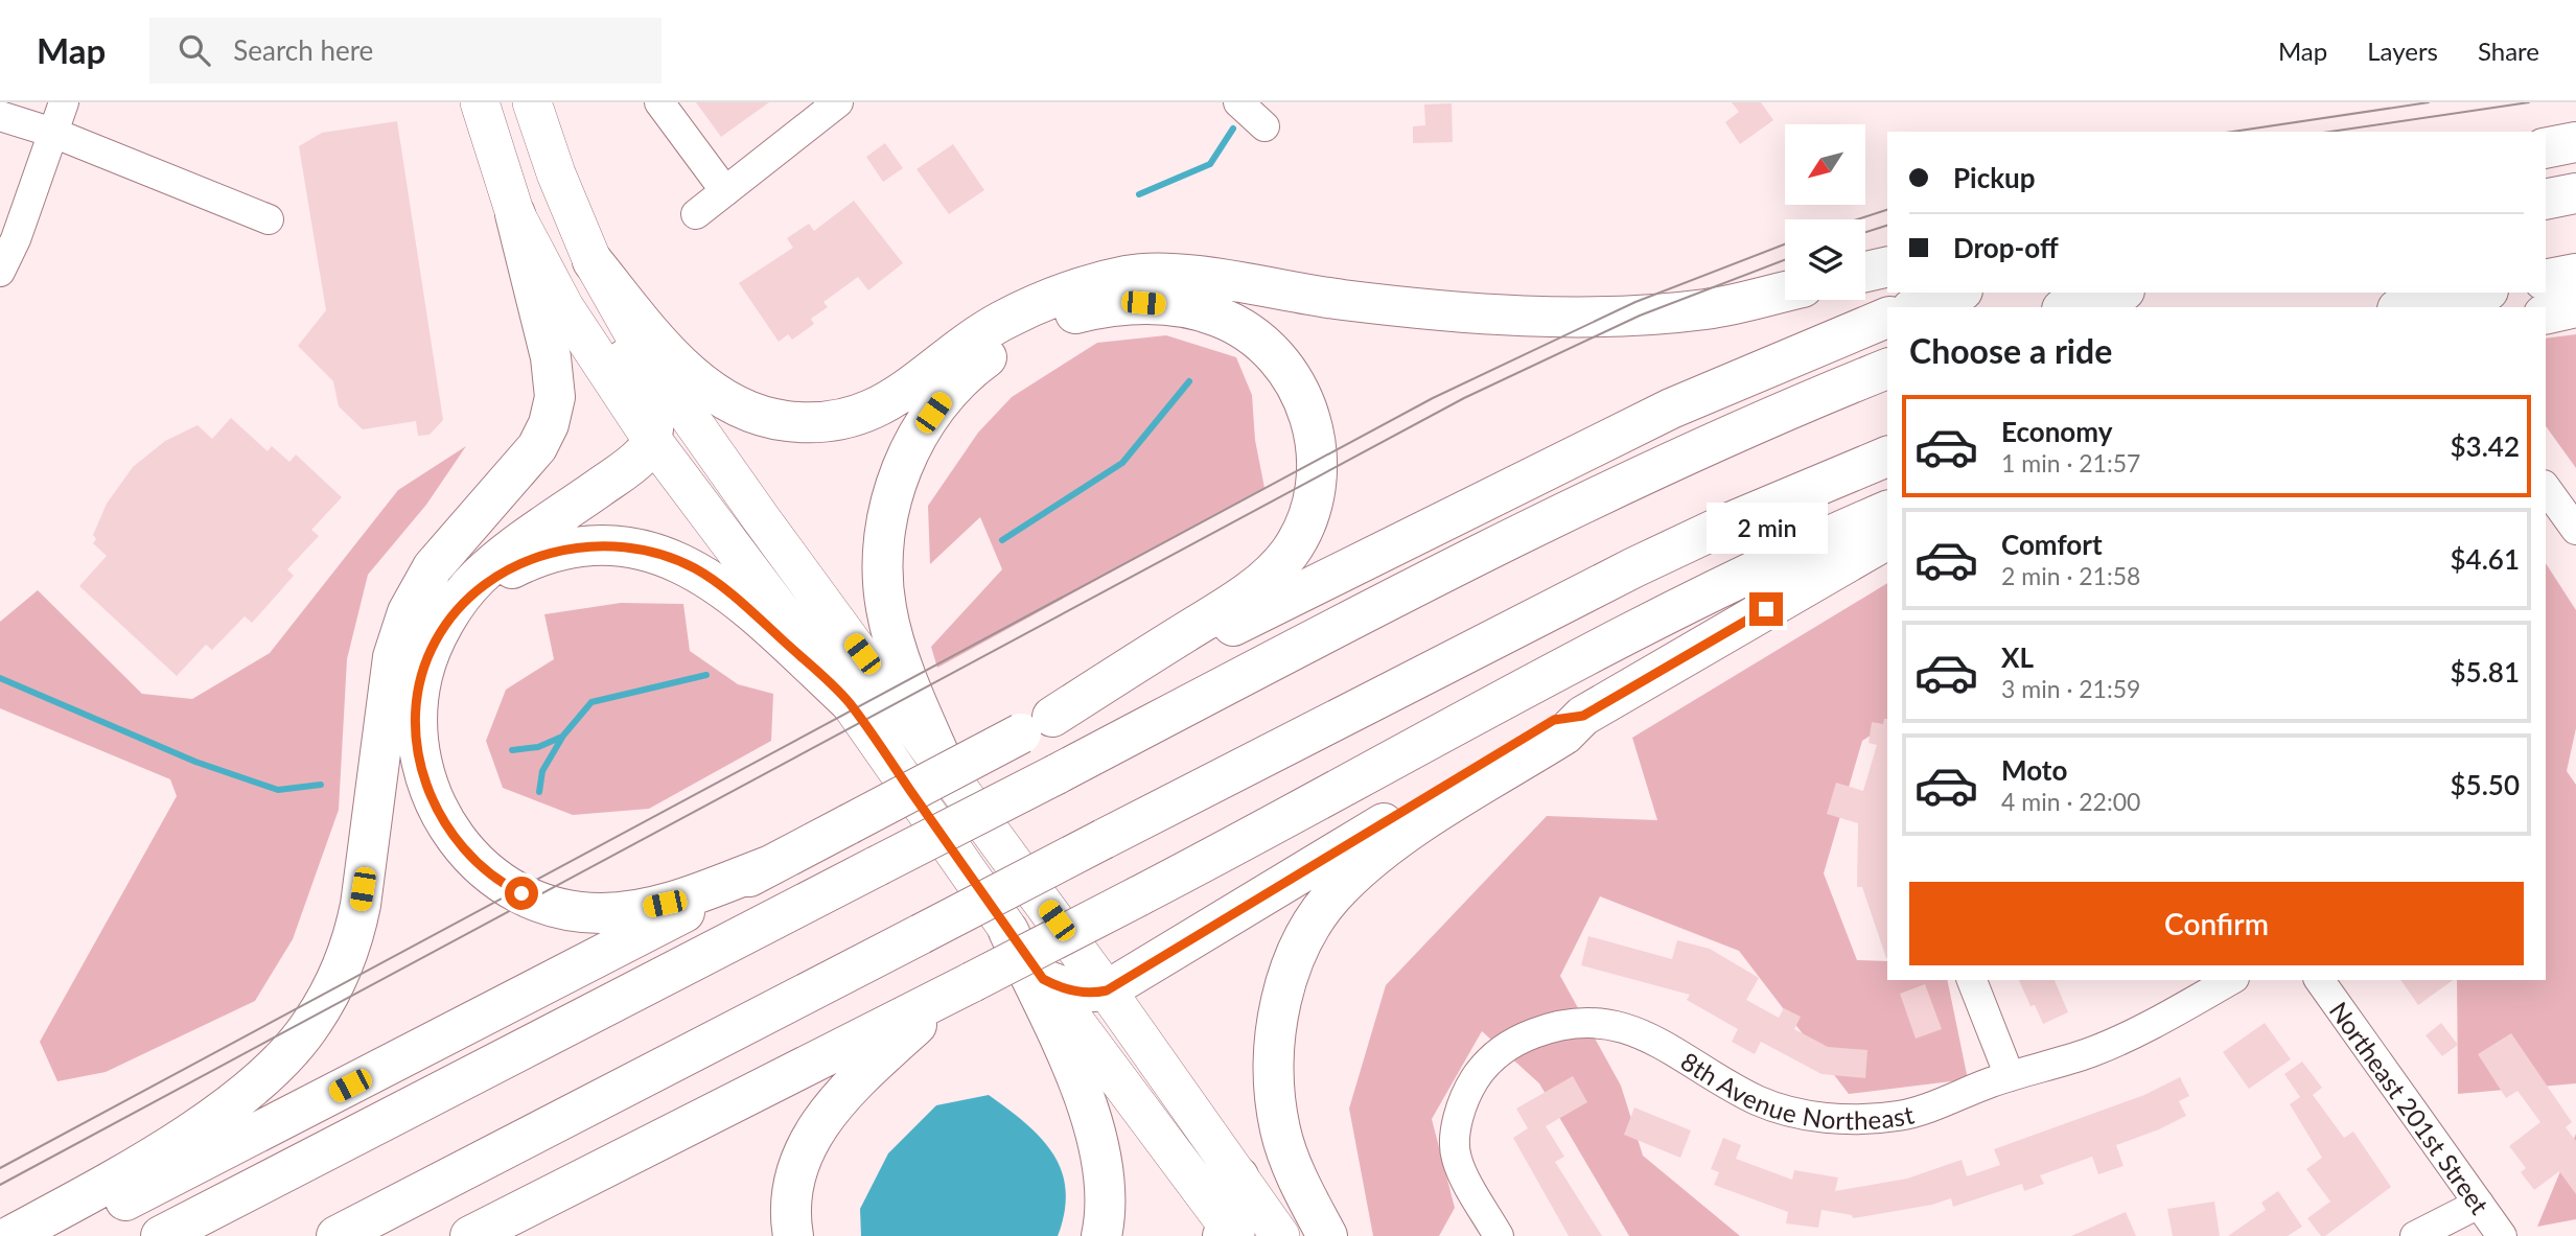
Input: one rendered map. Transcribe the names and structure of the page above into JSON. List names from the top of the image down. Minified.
{"streets":{"street":["8th Avenue Northeast","Northeast 201st Street"]},"north":"bottom left","page":{"header":"Map","search":"Search here","nav":["Map","Layers","Share"],"banner":["Pickup","Drop-off"],"heading":"Choose a ride","list":[{"name":"Economy","note":"1 min · 21:57","value":"$3.42"},{"name":"Comfort","note":"2 min · 21:58","value":"$4.61"},{"name":"XL","note":"3 min · 21:59","value":"$5.81"},{"name":"Moto","note":"4 min · 22:00","value":"$5.50"}],"bubble":"2 min","buttons":"Confirm"}}
